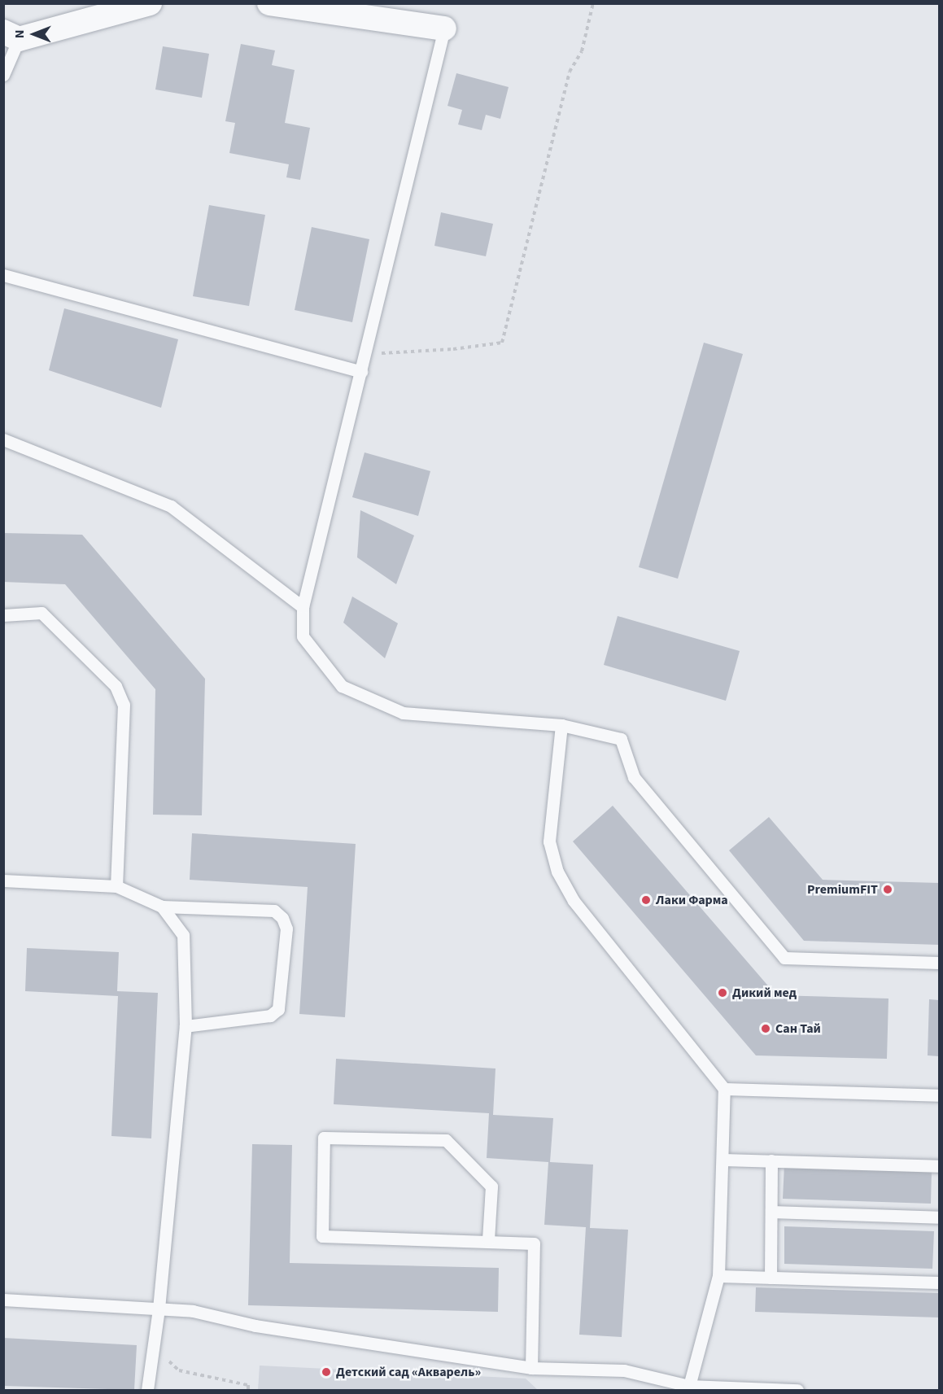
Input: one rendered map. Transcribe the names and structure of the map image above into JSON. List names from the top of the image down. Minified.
{"places":["PremiumFIT","Лаки Фарма","Дикий мед","Сан Тай","Детский сад «Акварель»"],"north":"left"}
